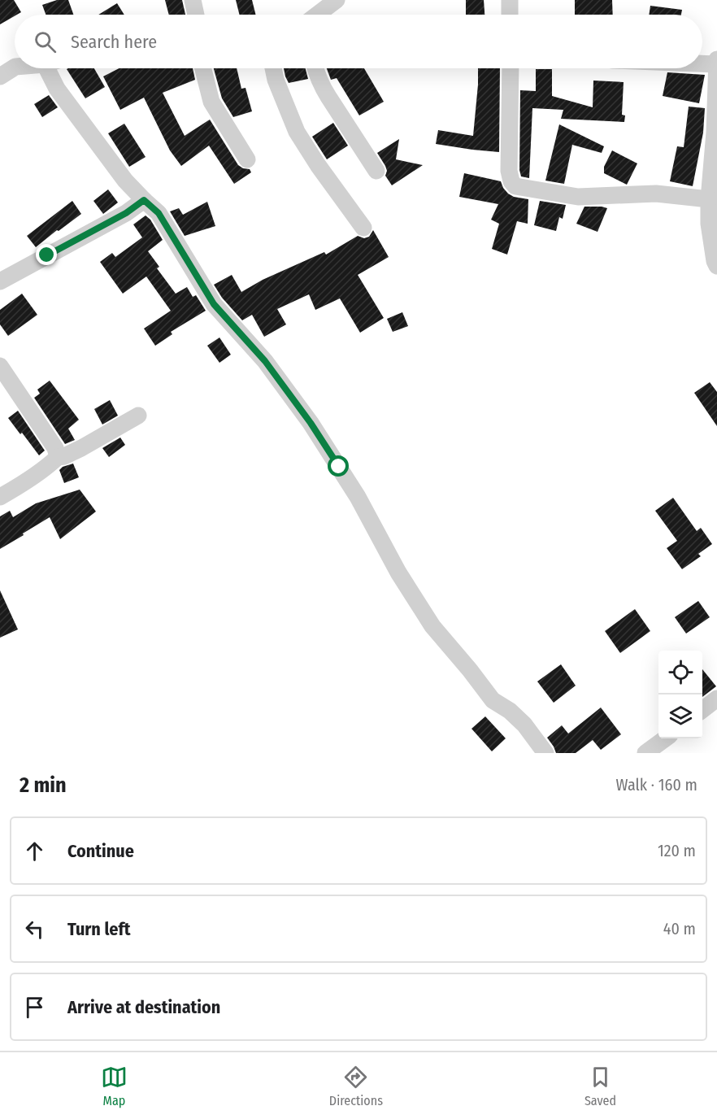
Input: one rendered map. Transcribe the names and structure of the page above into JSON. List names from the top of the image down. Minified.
{"page":{"search":"Search here","heading":["2 min","Walk · 160 m"],"list":[["Continue","120 m"],["Turn left","40 m"],"Arrive at destination"],"nav":["Map","Directions","Saved"]}}
